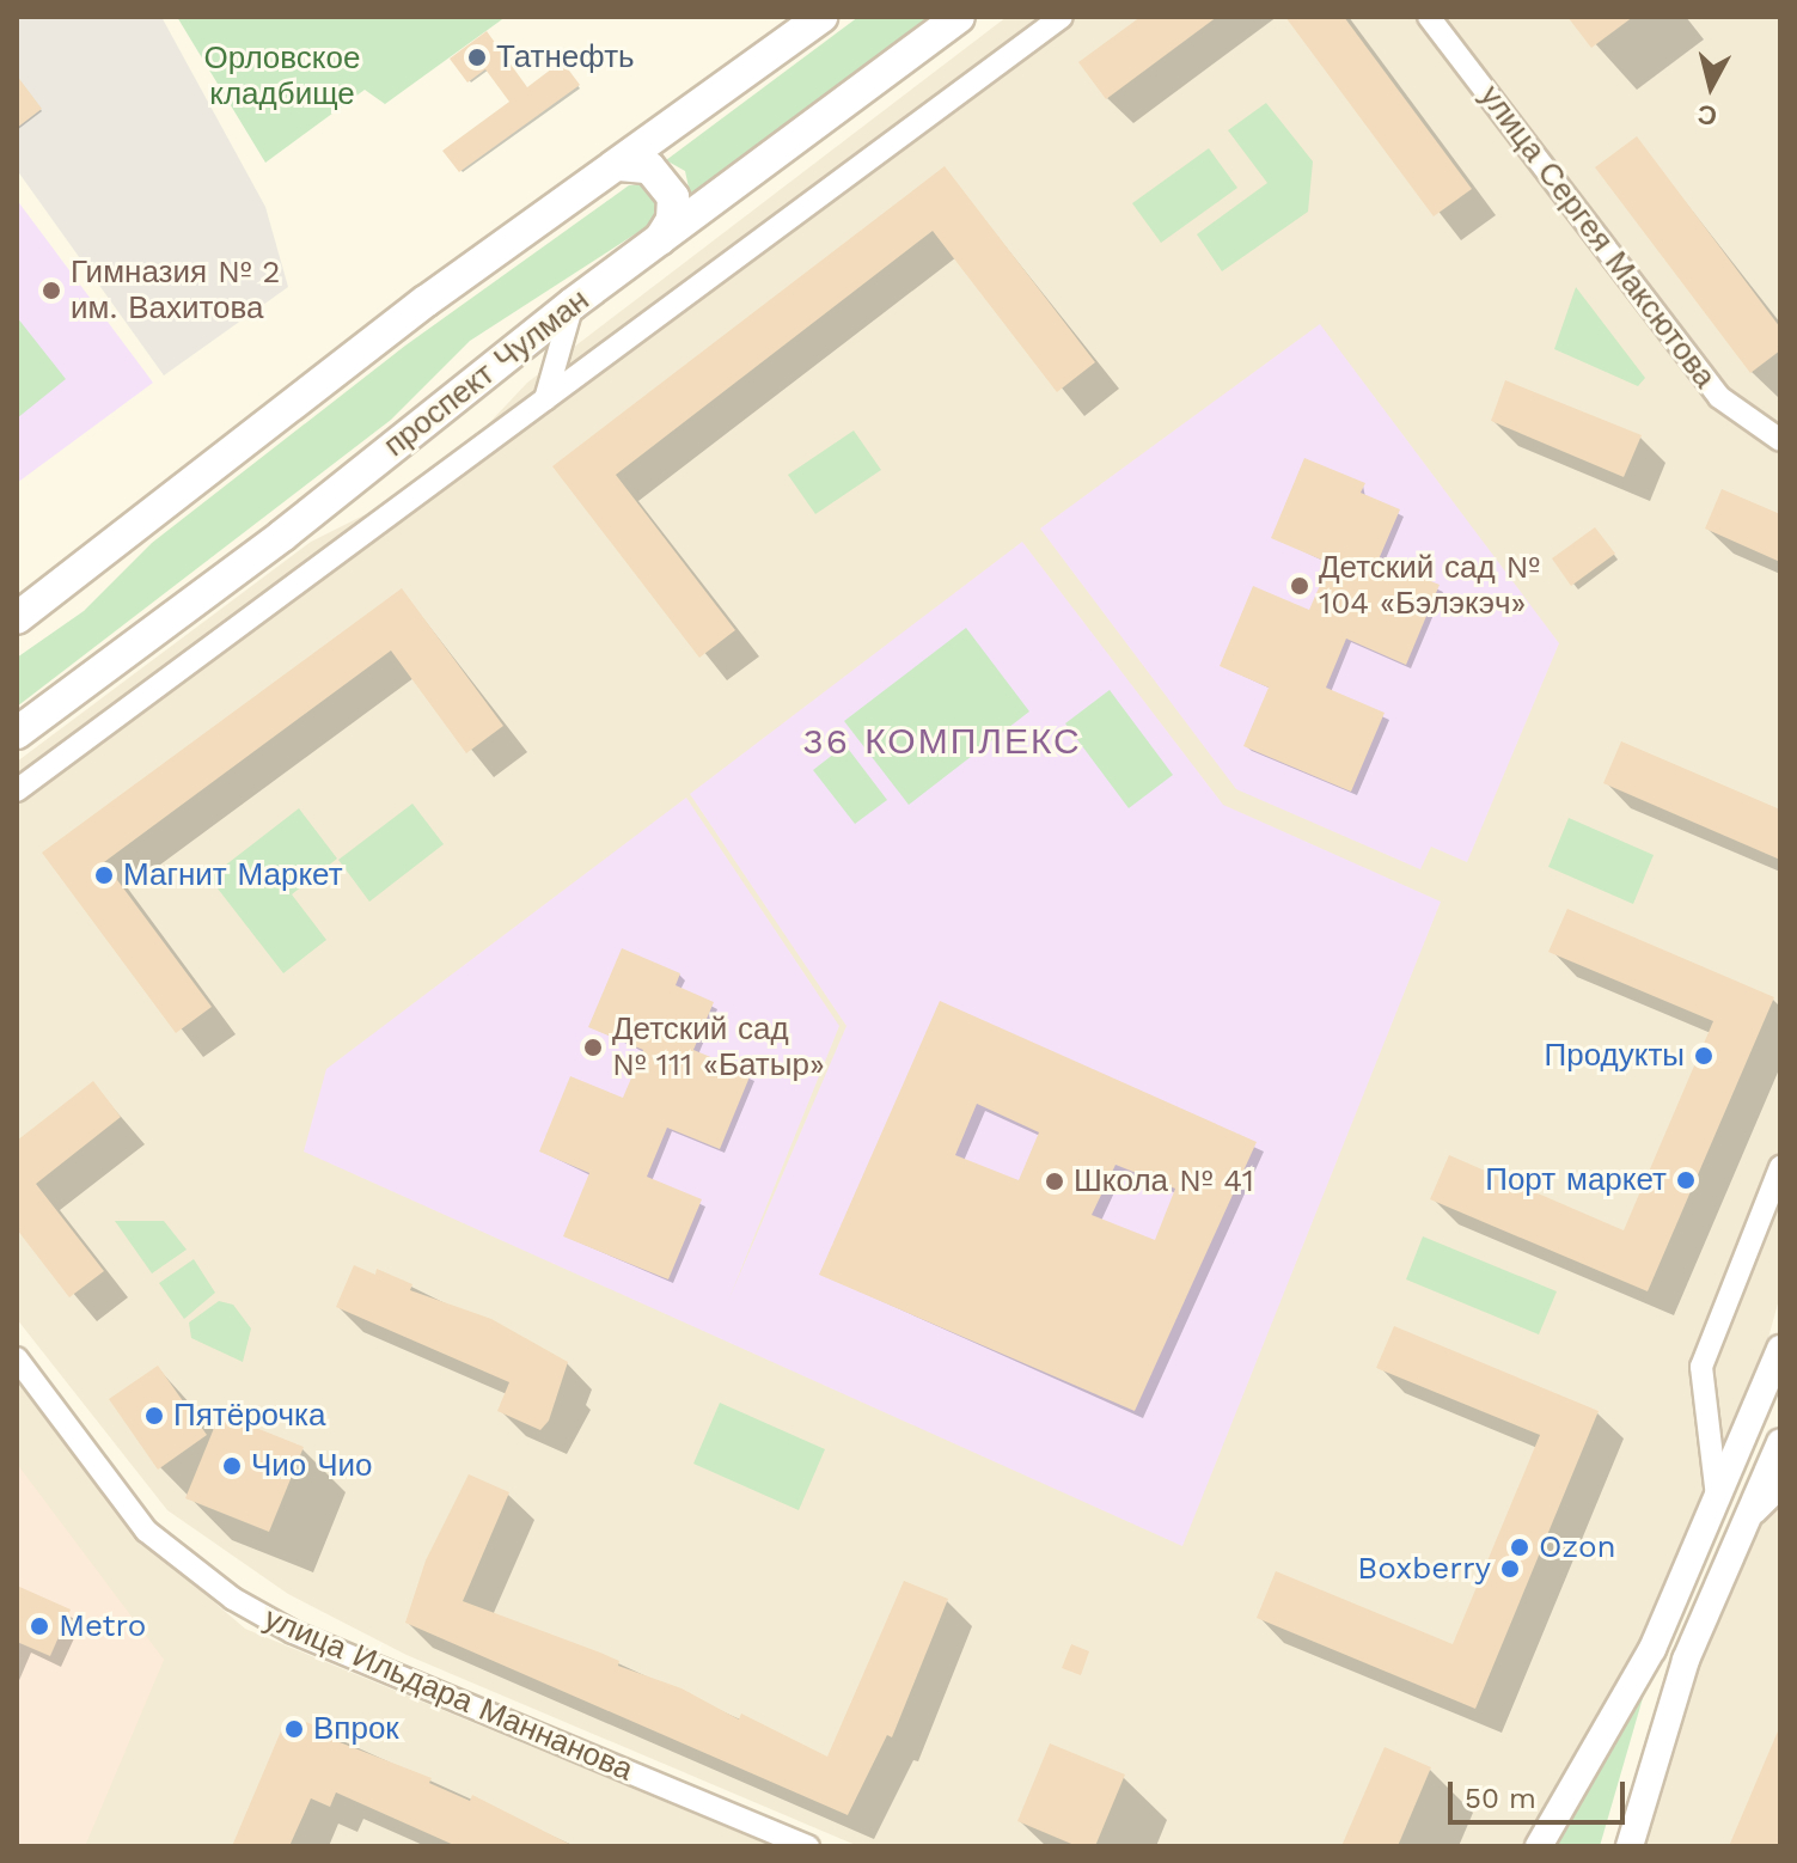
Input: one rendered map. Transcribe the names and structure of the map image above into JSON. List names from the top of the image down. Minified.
{"streets":{"main road":["проспект Чулман"],"street":["улица Сергея Максютова","улица Ильдара Маннанова"]},"districts":["36 КОМПЛЕКС"],"parks":["Орловское кладбище"],"places":["Татнефть","Гимназия № 2 им. Вахитова","Детский сад № 104 «Бэлэкэч»","Магнит Маркет","Детский сад № 111 «Батыр»","Продукты","Порт маркет","Школа № 41","Пятёрочка","Чио Чио","Ozon","Boxberry","Metro","Впрок"],"scale_bar":"50 m","north":"bottom"}
